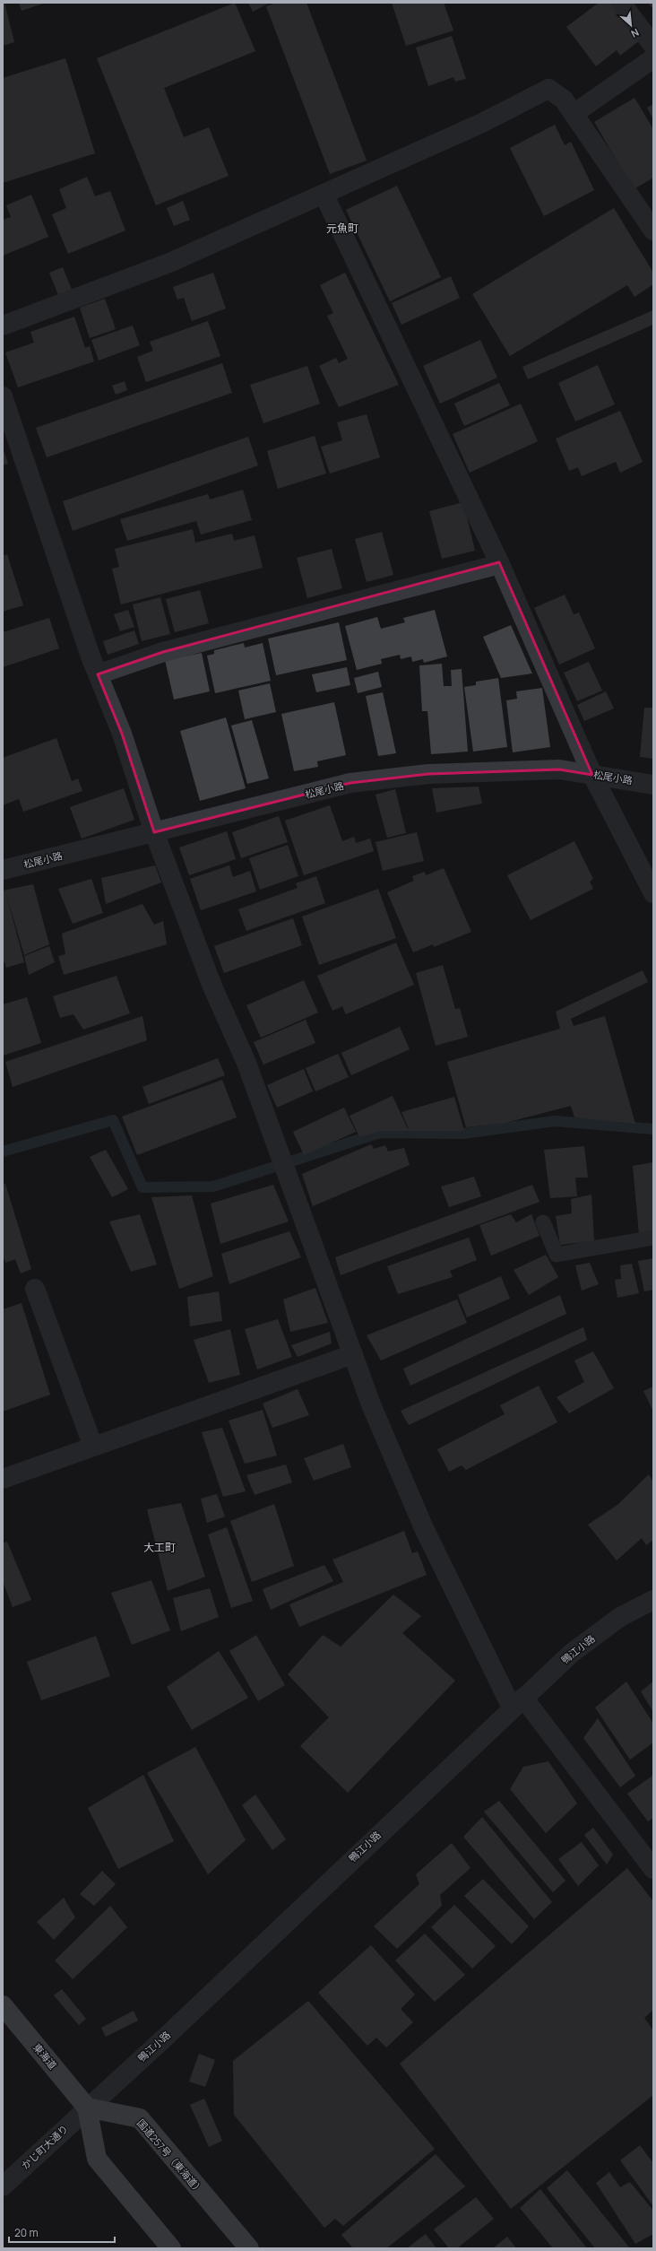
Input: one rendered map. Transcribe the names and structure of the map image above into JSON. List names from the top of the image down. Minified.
{"streets":{"highway":["東海道","国道257号（東海道）"],"street":["松尾小路","鴨江小路","かじ町大通り"]},"crossings":[["鴨江小路","東海道"],["鴨江小路","かじ町大通り"],["鴨江小路","国道257号（東海道）"],["東海道","かじ町大通り"],["東海道","国道257号（東海道）"],["かじ町大通り","国道257号（東海道）"]],"districts":["元魚町","大工町"],"scale_bar":"20 m","north":"bottom right"}
